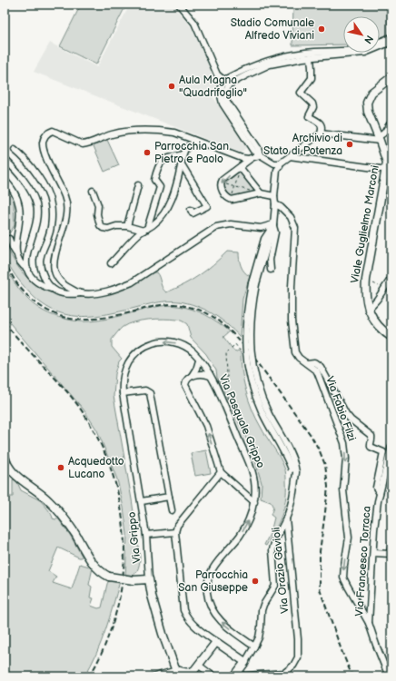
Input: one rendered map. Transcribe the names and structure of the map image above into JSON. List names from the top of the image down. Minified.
{"streets":{"street":["Viale Guglielmo Marconi","Via Fabio Filzi","Via Pasquale Grippo","Via Grippo","Via Francesco Torraca","Via Orazio Gavioli"]},"crossings":[["Via Fabio Filzi","Via Francesco Torraca"],["Via Pasquale Grippo","Via Grippo"],["Via Pasquale Grippo","Via Orazio Gavioli"]],"one_way":["Via Fabio Filzi"],"places":["Stadio Comunale Alfredo Viviani","Aula Magna \"Quadrifoglio\"","Archivio di Stato di Potenza","Parrocchia San Pietro e Paolo","Acquedotto Lucano","Parrocchia San Giuseppe"],"north":"bottom right"}
